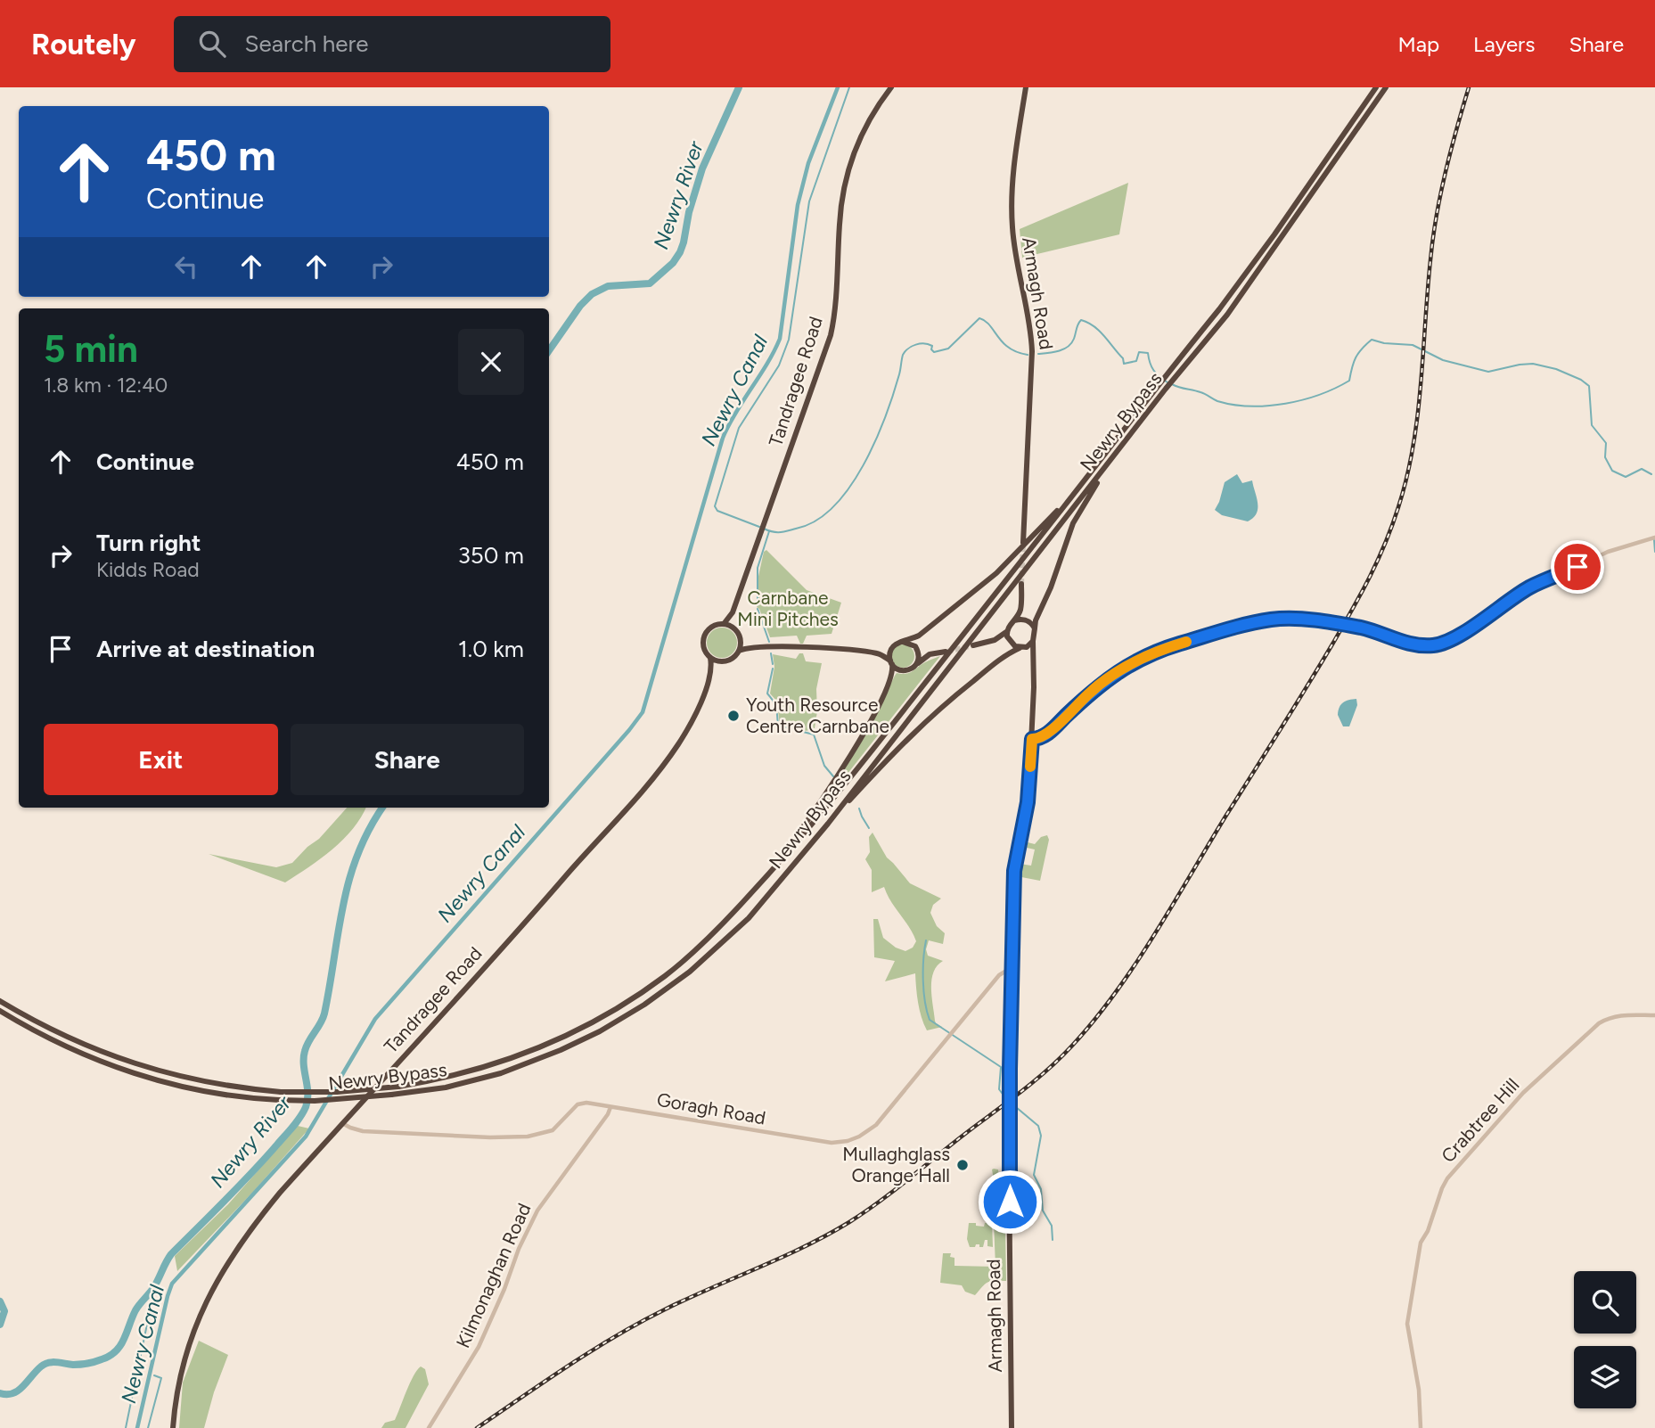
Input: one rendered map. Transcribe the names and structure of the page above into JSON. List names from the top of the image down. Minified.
{"streets":{"highway":["Armagh Road","Tandragee Road","Newry Bypass"],"street":["Goragh Road","Crabtree Hill","Kilmonaghan Road"]},"crossings":[["Armagh Road","Goragh Road"],["Tandragee Road","Goragh Road"],["Goragh Road","Kilmonaghan Road"]],"water":["Newry River","Newry Canal"],"parks":["Carnbane Mini Pitches"],"places":["Youth Resource Centre Carnbane","Mullaghglass Orange Hall"],"page":{"header":"Routely","search":"Search here","nav":["Map","Layers","Share"],"turn":["450 m","Continue"],"heading":["5 min","1.8 km · 12:40"],"list":[{"name":"Continue","value":"450 m"},{"name":"Turn right","note":"Kidds Road","value":"350 m"},{"name":"Arrive at destination","value":"1.0 km"}],"buttons":["Exit","Share"]}}
